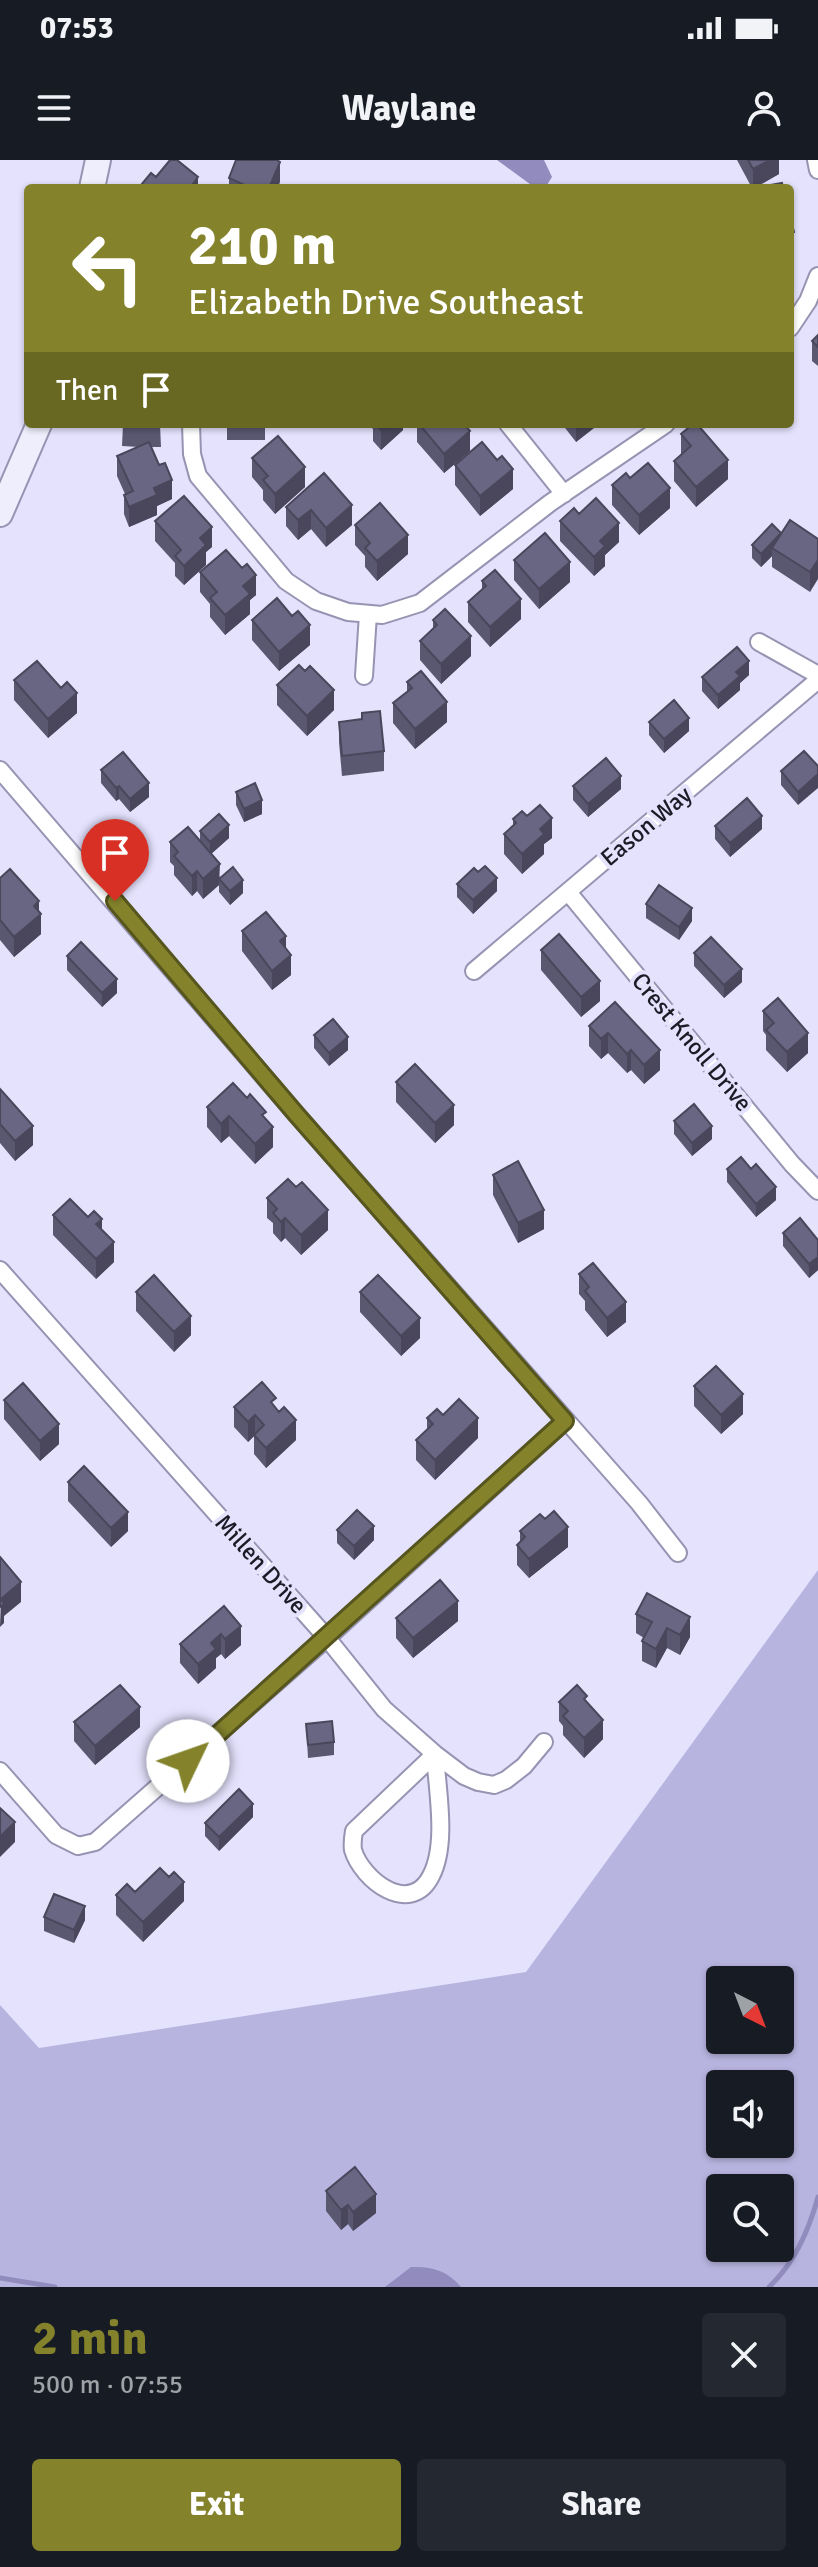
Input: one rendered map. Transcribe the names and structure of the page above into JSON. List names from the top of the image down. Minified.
{"streets":{"street":["Eason Way","Crest Knoll Drive","Millen Drive"]},"crossings":[["Eason Way","Crest Knoll Drive"]],"north":"bottom right","page":{"status":"07:53","header":"Waylane","turn":["210 m","Elizabeth Drive Southeast"],"then":"Then","heading":["2 min","500 m · 07:55"],"buttons":["Exit","Share"]}}
